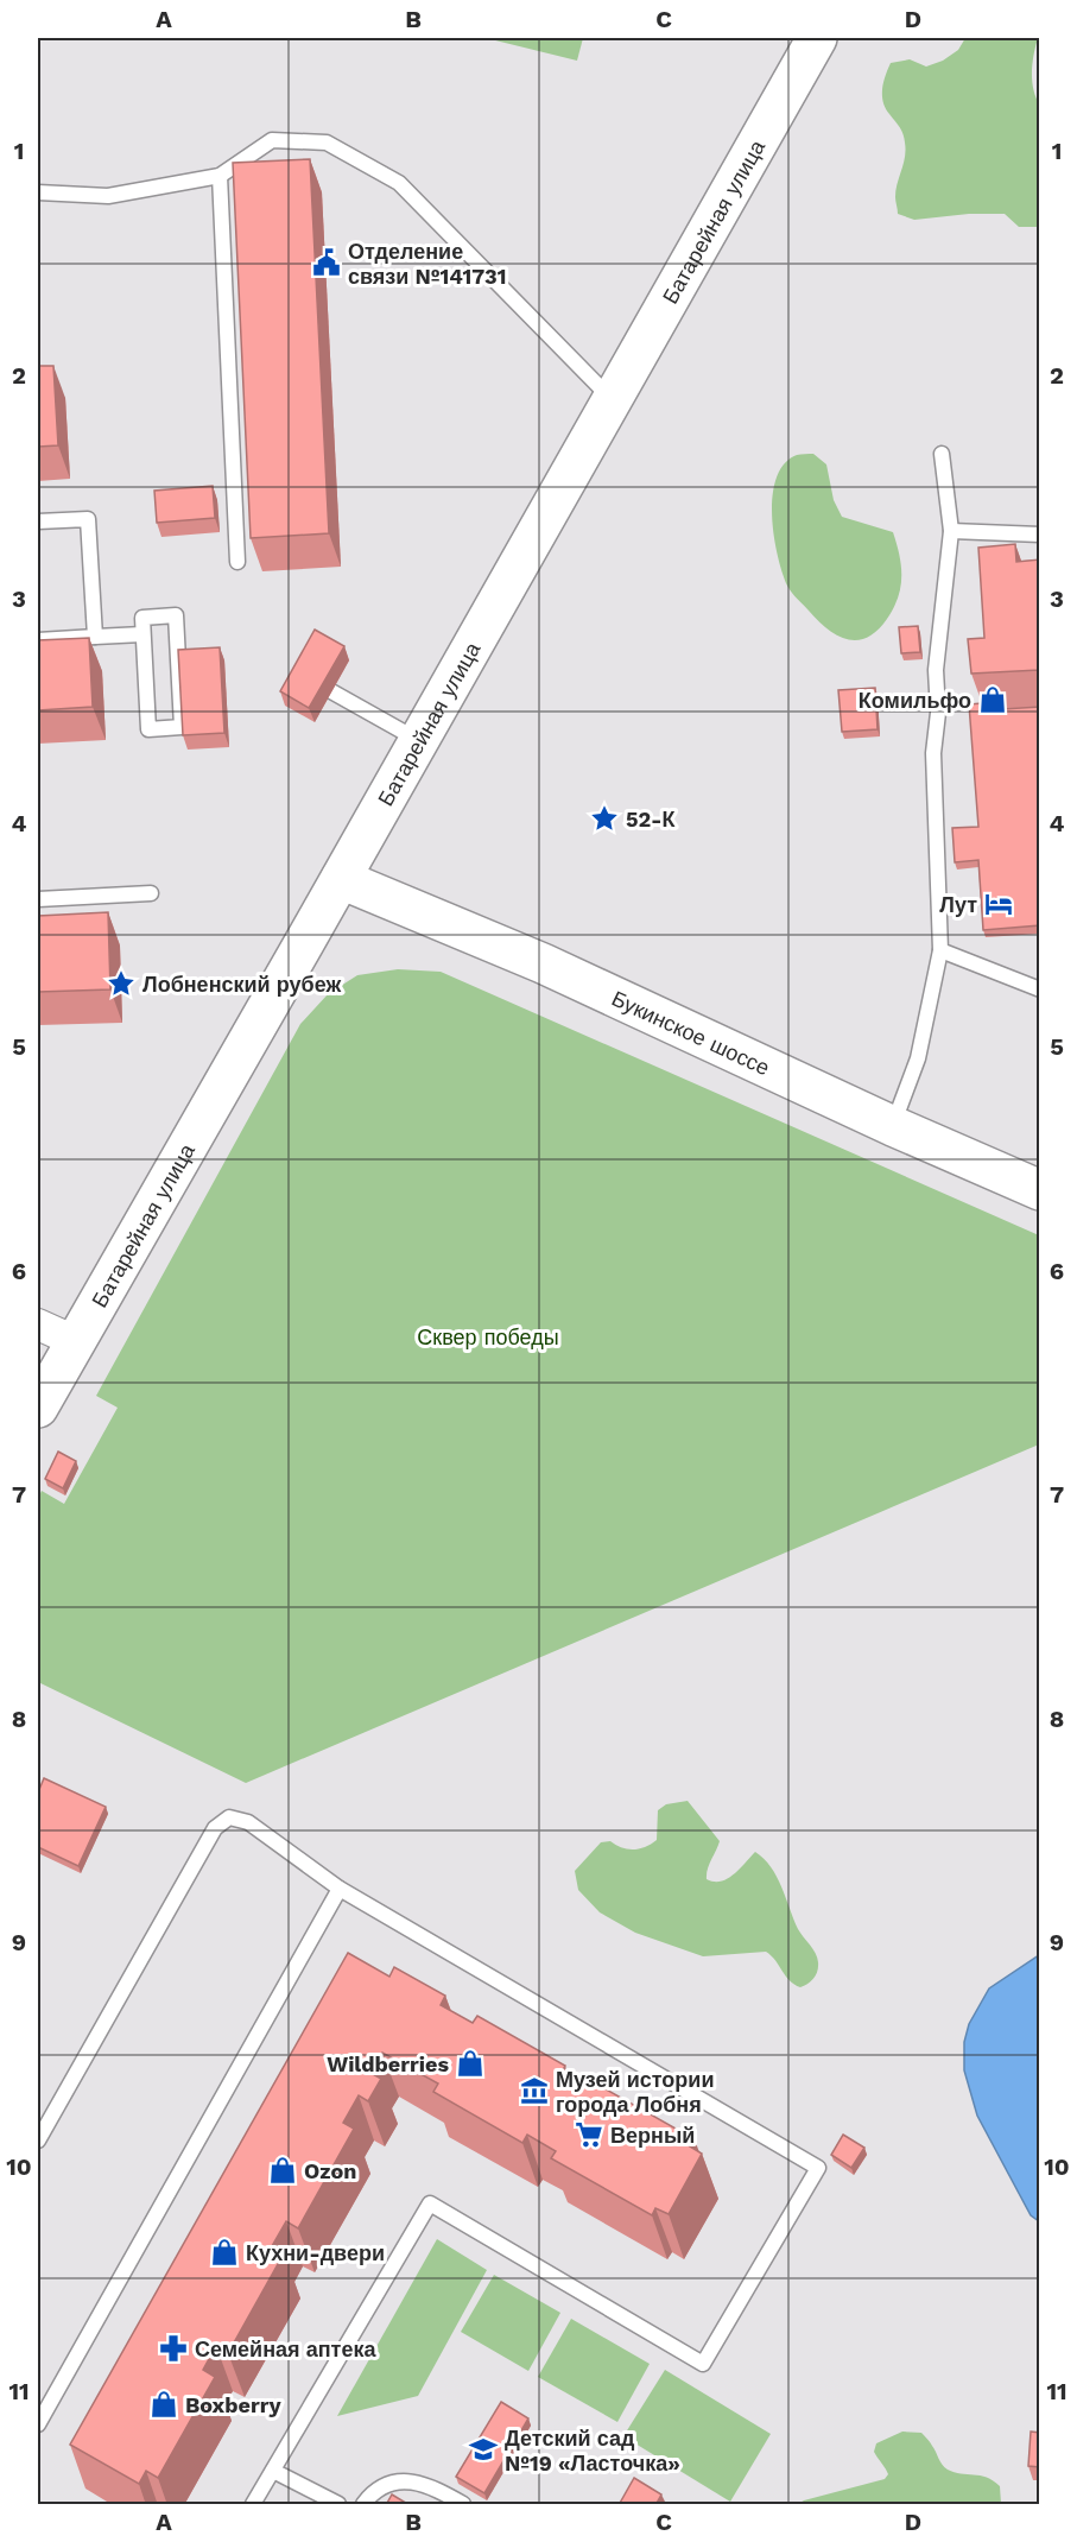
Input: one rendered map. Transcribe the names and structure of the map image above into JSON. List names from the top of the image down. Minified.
{"streets":{"main road":["Батарейная улица","Букинское шоссе"]},"crossings":[["Батарейная улица","Букинское шоссе"]],"parks":["Сквер победы"],"places":{"public building":["Отделение связи №141731"],"shop":["Комильфо","Wildberries","Ozon","Кухни-двери","Boxberry"],"place":["52-К","Лобненский рубеж"],"hotel":["Лут"],"museum":["Музей истории города Лобня"],"supermarket":["Верный"],"pharmacy":["Семейная аптека"],"school or university":["Детский сад №19 «Ласточка»"]},"grid":{"columns":["A","B","C","D"],"rows":["1","2","3","4","5","6","7","8","9","10","11"]}}
